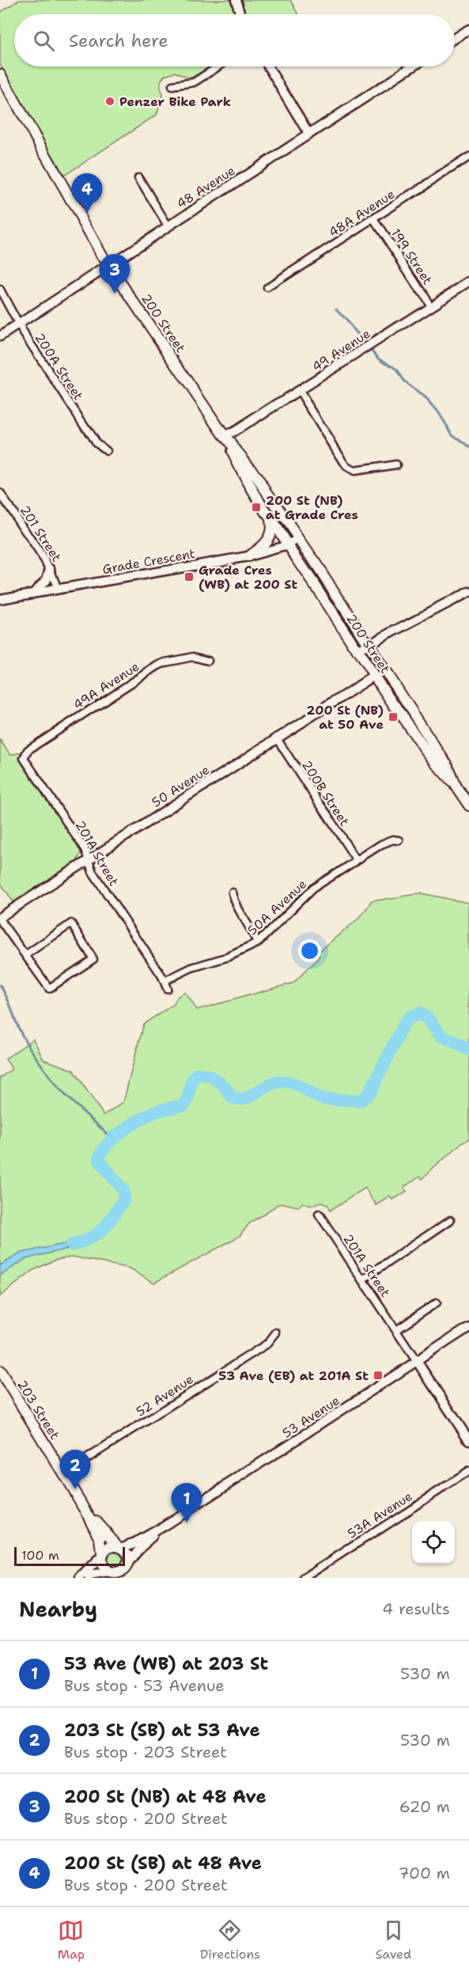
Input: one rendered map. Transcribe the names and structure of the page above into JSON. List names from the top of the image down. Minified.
{"streets":{"main road":["200 Street","203 Street"],"street":["48 Avenue","48A Avenue","199 Street","49 Avenue","200A Street","201 Street","Grade Crescent","49A Avenue","50 Avenue","200B Street","201A Street","50A Avenue","52 Avenue","53 Avenue","53A Avenue"]},"crossings":[["48 Avenue","200 Street"],["48 Avenue","200A Street"],["48A Avenue","199 Street"],["199 Street","49 Avenue"],["200 Street","49 Avenue"],["200 Street","Grade Crescent"],["200 Street","50 Avenue"],["201 Street","Grade Crescent"],["49A Avenue","201A Street"],["50 Avenue","200B Street"],["50 Avenue","201A Street"],["200B Street","50A Avenue"],["201A Street","50A Avenue"],["201A Street","53 Avenue"],["52 Avenue","203 Street"],["203 Street","53 Avenue"]],"places":{"other":["Penzer Bike Park"],"transit":["200 St (NB) at Grade Cres","Grade Cres (WB) at 200 St","200 St (NB) at 50 Ave","53 Ave (EB) at 201A St"]},"scale_bar":"100 m","page":{"search":"Search here","pins":["4","3","2","1"],"scale":"100 m","heading":["Nearby","4 results"],"list":[{"mark":"1","name":"53 Ave (WB) at 203 St","note":"Bus stop · 53 Avenue","value":"530 m"},{"mark":"2","name":"203 St (SB) at 53 Ave","note":"Bus stop · 203 Street","value":"530 m"},{"mark":"3","name":"200 St (NB) at 48 Ave","note":"Bus stop · 200 Street","value":"620 m"},{"mark":"4","name":"200 St (SB) at 48 Ave","note":"Bus stop · 200 Street","value":"700 m"}],"nav":["Map","Directions","Saved"]}}
